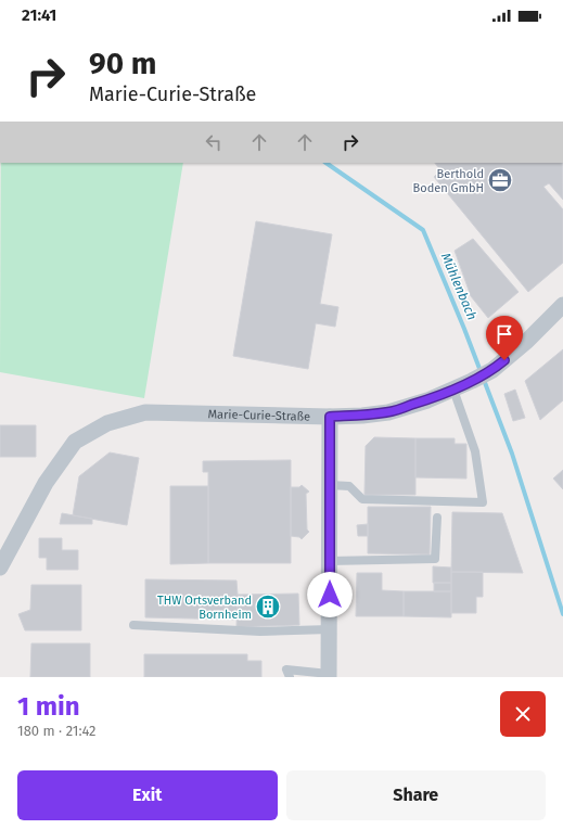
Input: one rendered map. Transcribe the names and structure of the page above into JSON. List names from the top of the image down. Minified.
{"streets":{"street":["Marie-Curie-Straße"]},"water":["Mühlenbach"],"places":{"office":["Berthold Boden GmbH"],"building":["THW Ortsverband Bornheim"]},"page":{"status":"21:41","turn":["90 m","Marie-Curie-Straße"],"heading":["1 min","180 m · 21:42"],"buttons":["Exit","Share"]}}
